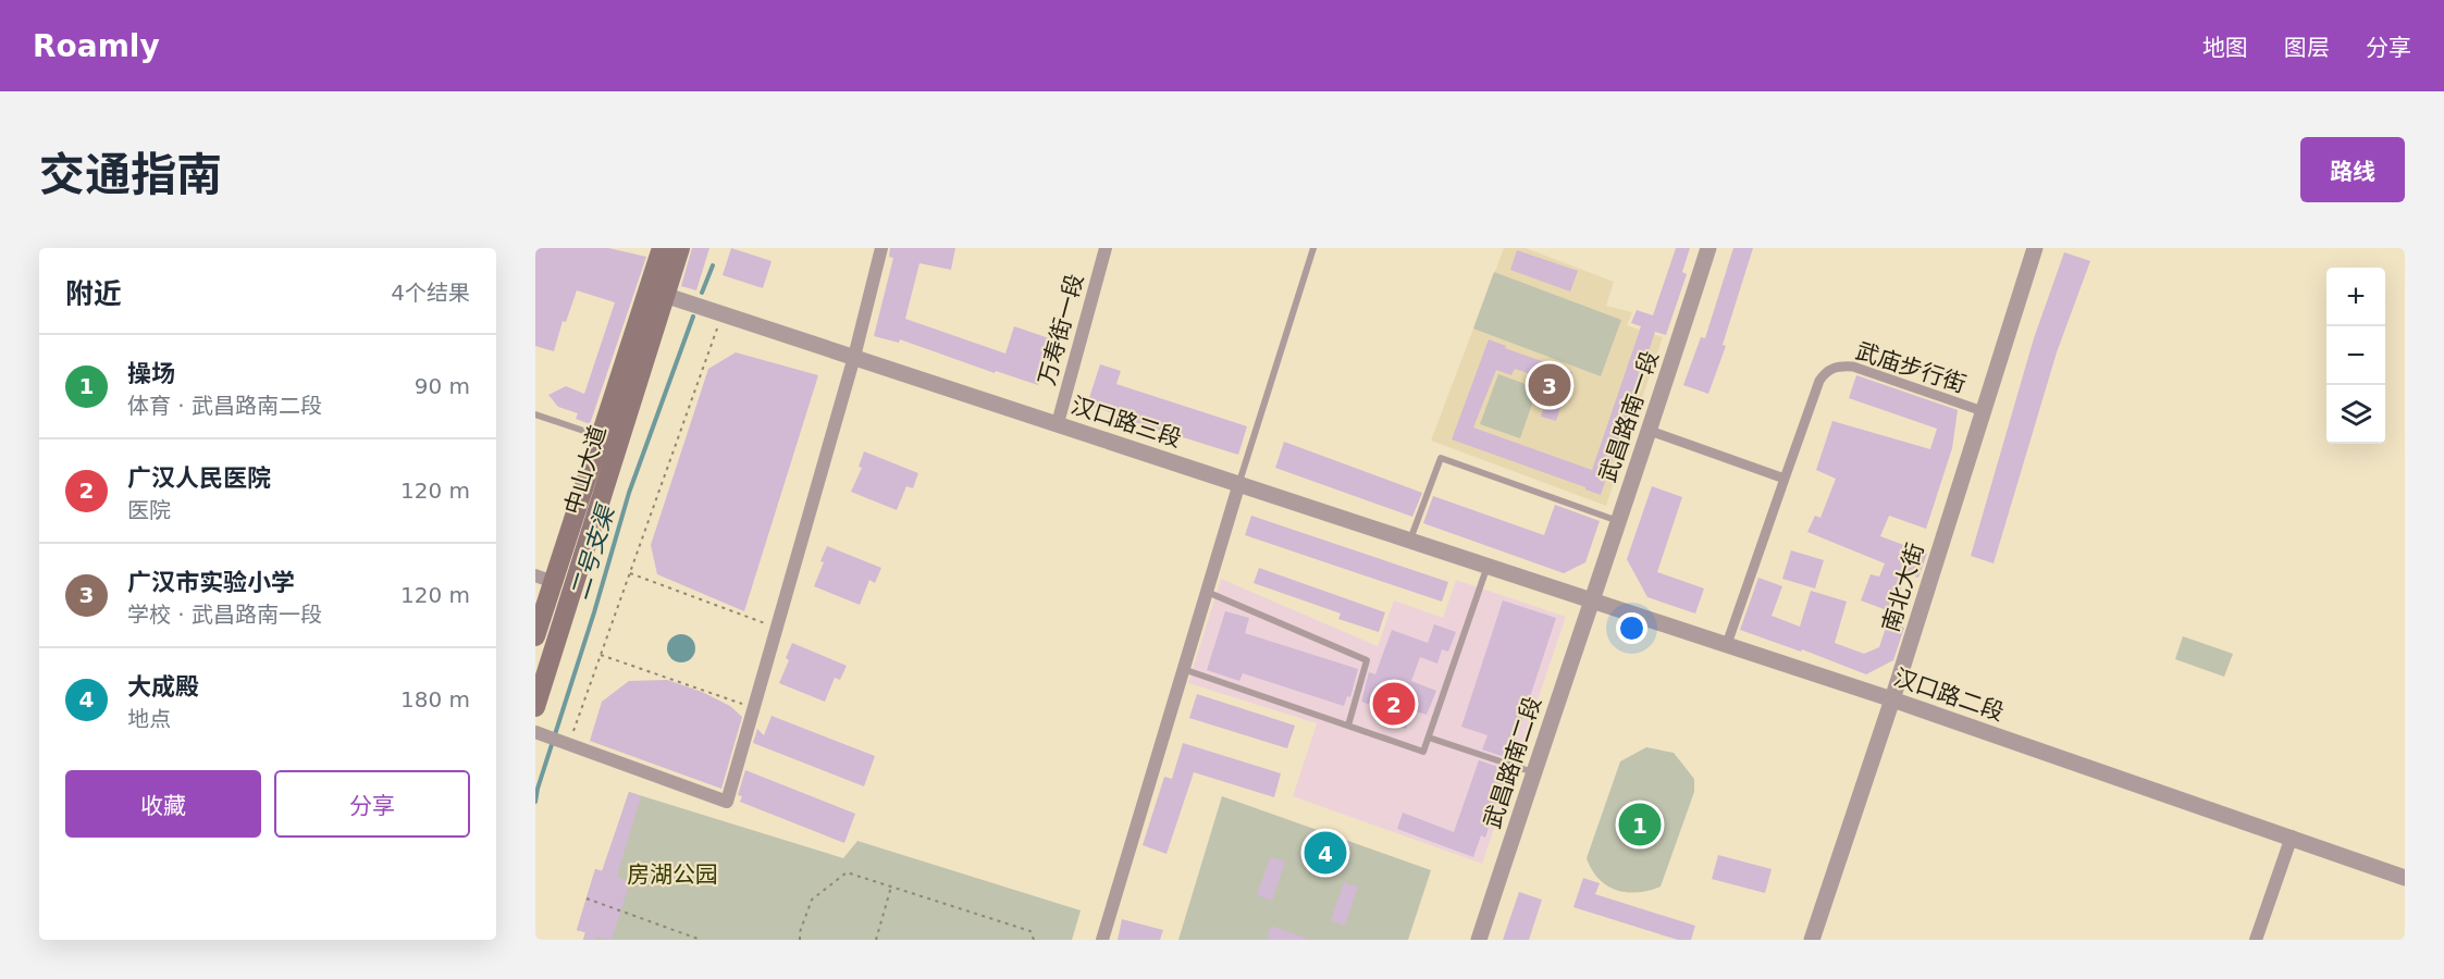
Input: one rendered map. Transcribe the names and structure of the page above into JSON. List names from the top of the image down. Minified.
{"streets":{"main road":["中山大道"],"street":["万寿街一段","武庙步行街","武昌路南一段","汉口路三段","南北大街","汉口路二段","武昌路南二段"]},"crossings":[["万寿街一段","汉口路三段"],["武庙步行街","南北大街"],["武庙步行街","汉口路二段"],["武昌路南一段","汉口路三段"],["武昌路南一段","汉口路二段"],["武昌路南一段","武昌路南二段"],["汉口路三段","中山大道"],["汉口路三段","汉口路二段"],["汉口路三段","武昌路南二段"],["南北大街","汉口路二段"],["汉口路二段","武昌路南二段"]],"water":["二号支渠"],"parks":["房湖公园"],"page":{"header":"Roamly","nav":["地图","图层","分享"],"title":"交通指南","buttons":["路线",["收藏","分享"]],"heading":["附近","4个结果"],"map_buttons":["+","−"],"list":[{"mark":"1","name":"操场","note":"体育 · 武昌路南二段","value":"90 m"},{"mark":"2","name":"广汉人民医院","note":"医院","value":"120 m"},{"mark":"3","name":"广汉市实验小学","note":"学校 · 武昌路南一段","value":"120 m"},{"mark":"4","name":"大成殿","note":"地点","value":"180 m"}],"pins":["3","2","1","4"]}}
